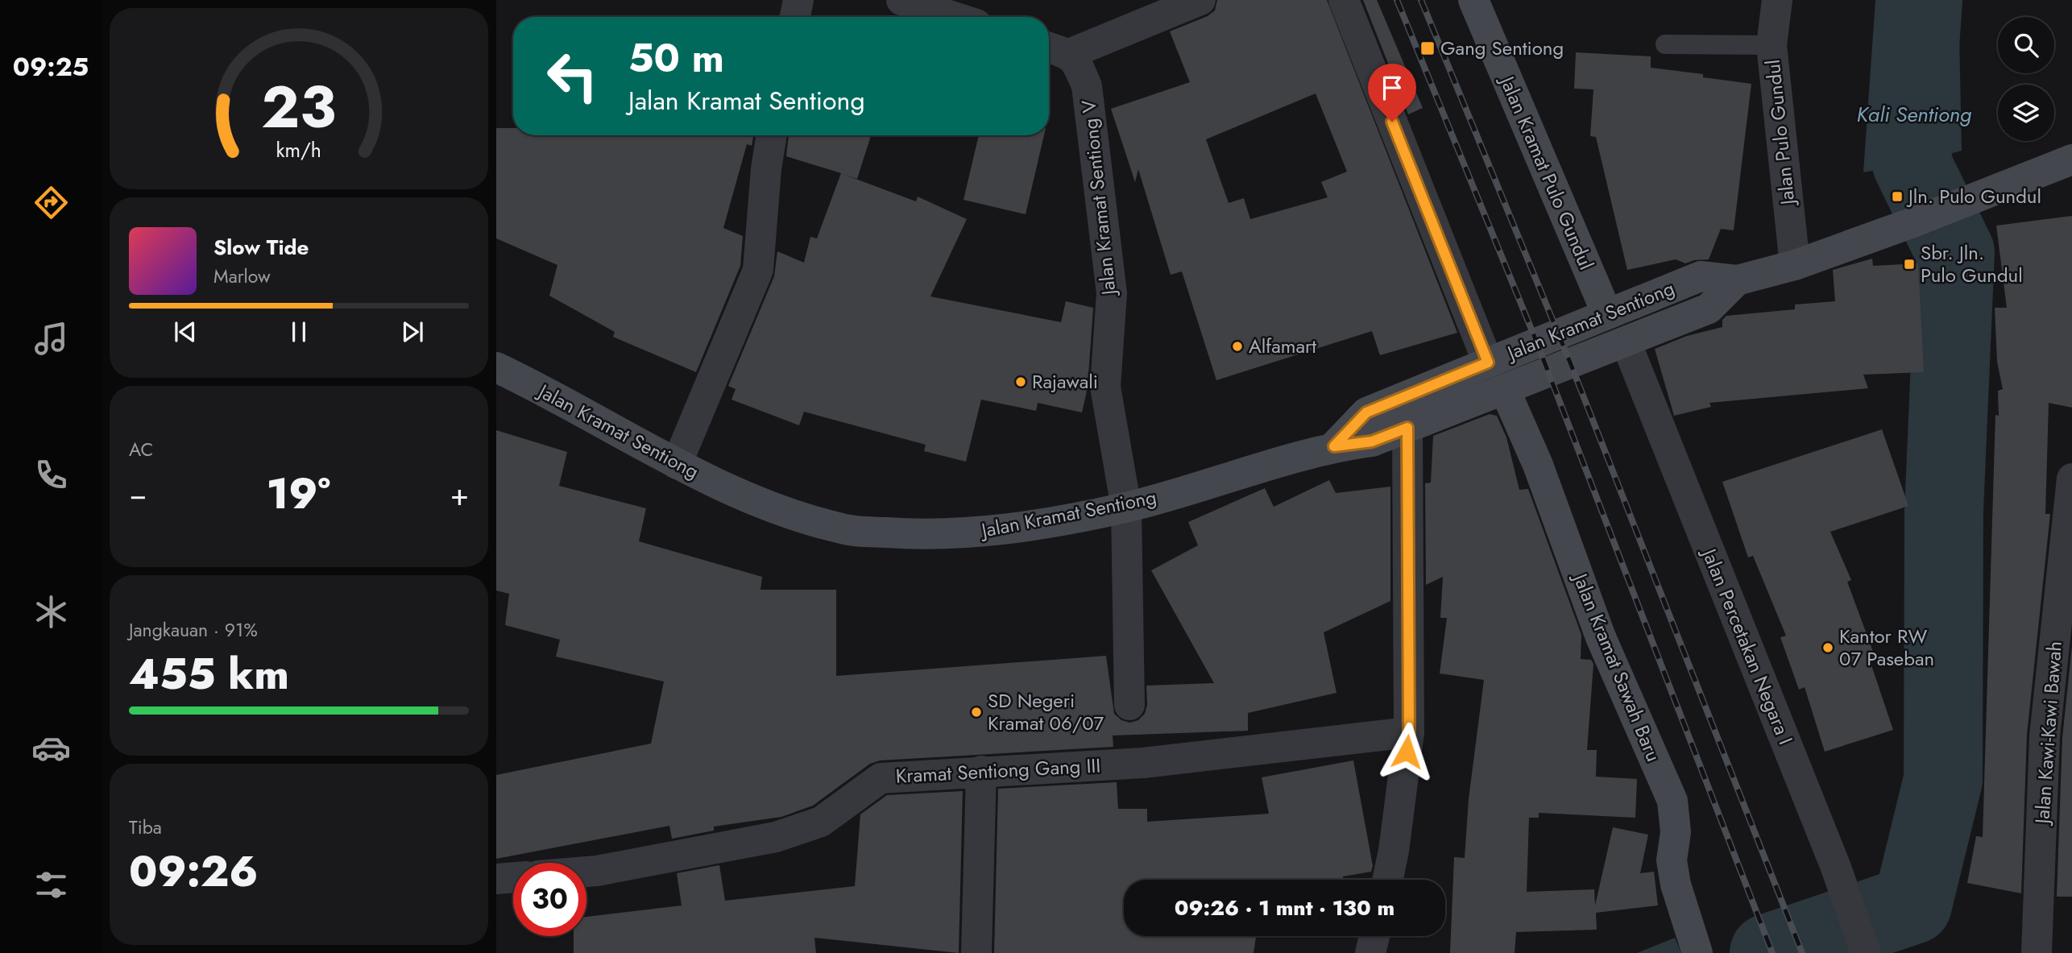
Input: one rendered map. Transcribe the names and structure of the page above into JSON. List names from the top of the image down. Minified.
{"streets":{"street":["Jalan Pulo Gundul","Jalan Kramat Pulo Gundul","Jalan Kramat Sentiong V","Jalan Kramat Sentiong","Jalan Percetakan Negara I","Jalan Kramat Sawah Baru","Jalan Kawi-Kawi Bawah","Kramat Sentiong Gang III"]},"crossings":[["Jalan Pulo Gundul","Jalan Kramat Sentiong"],["Jalan Kramat Pulo Gundul","Jalan Kramat Sentiong"],["Jalan Kramat Sentiong V","Jalan Kramat Sentiong"],["Jalan Kramat Sentiong","Jalan Percetakan Negara I"],["Jalan Kramat Sentiong","Jalan Kramat Sawah Baru"]],"water":["Kali Sentiong"],"places":{"transit":["Gang Sentiong","Jln. Pulo Gundul","Sbr. Jln. Pulo Gundul"],"other":["Alfamart","Rajawali","Kantor RW 07 Paseban","SD Negeri Kramat 06/07"]},"page":{"tabs":"09:25","turn":["50 m","Jalan Kramat Sentiong"],"song":["Slow Tide","Marlow"],"tile":["AC",["Jangkauan · 91%","455 km"],["Tiba","09:26"]],"heat":["−","19°","+"],"limit":"30","trip":"09:26 · 1 mnt · 130 m","gauge":["23","km/h"]}}
